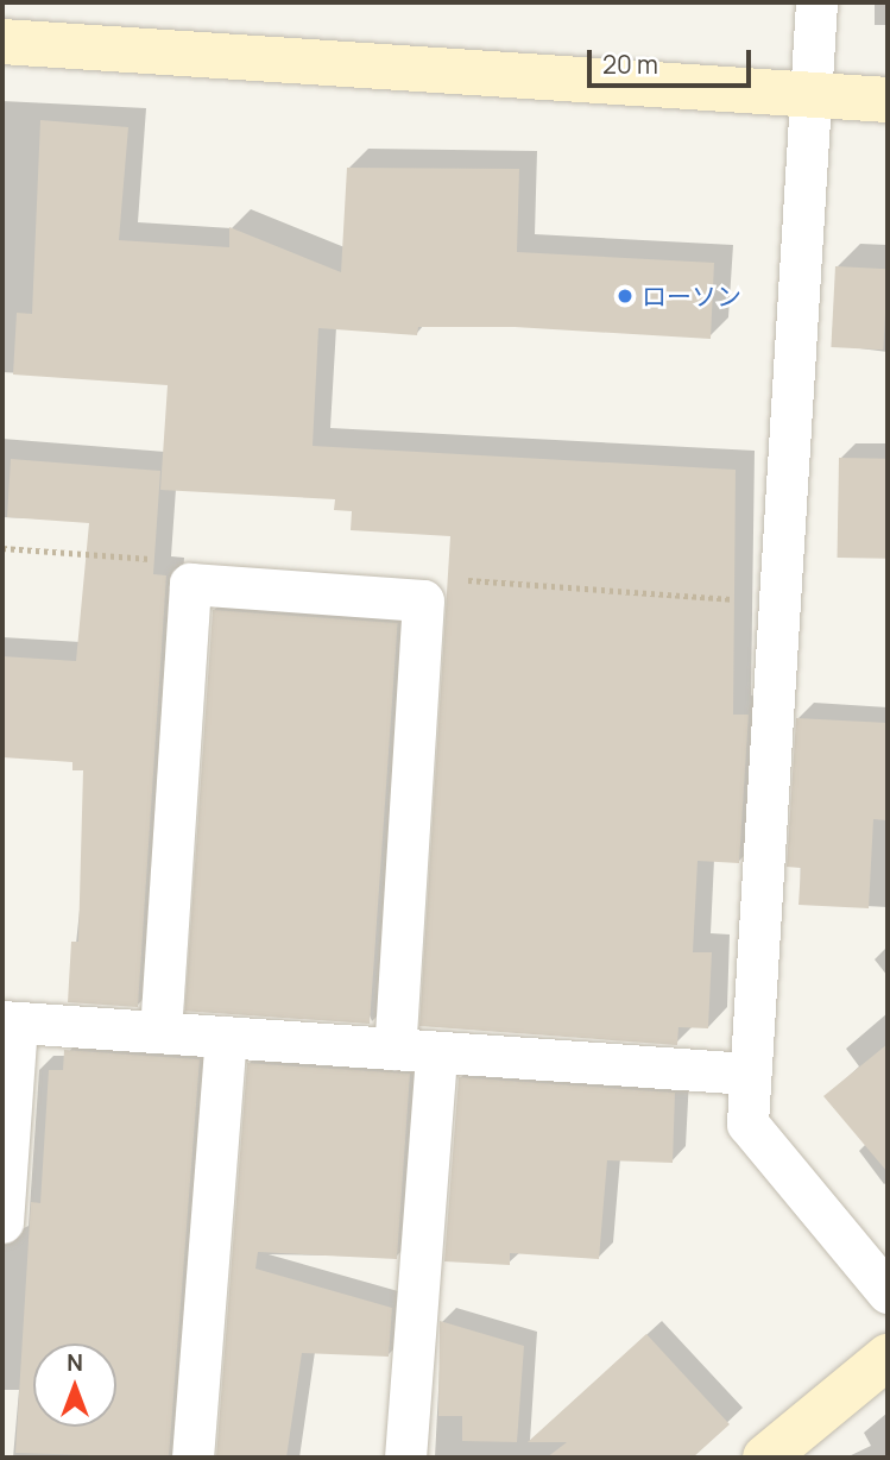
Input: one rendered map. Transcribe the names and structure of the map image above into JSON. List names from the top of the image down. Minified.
{"places":["ローソン"],"scale_bar":"20 m","north":"top"}
